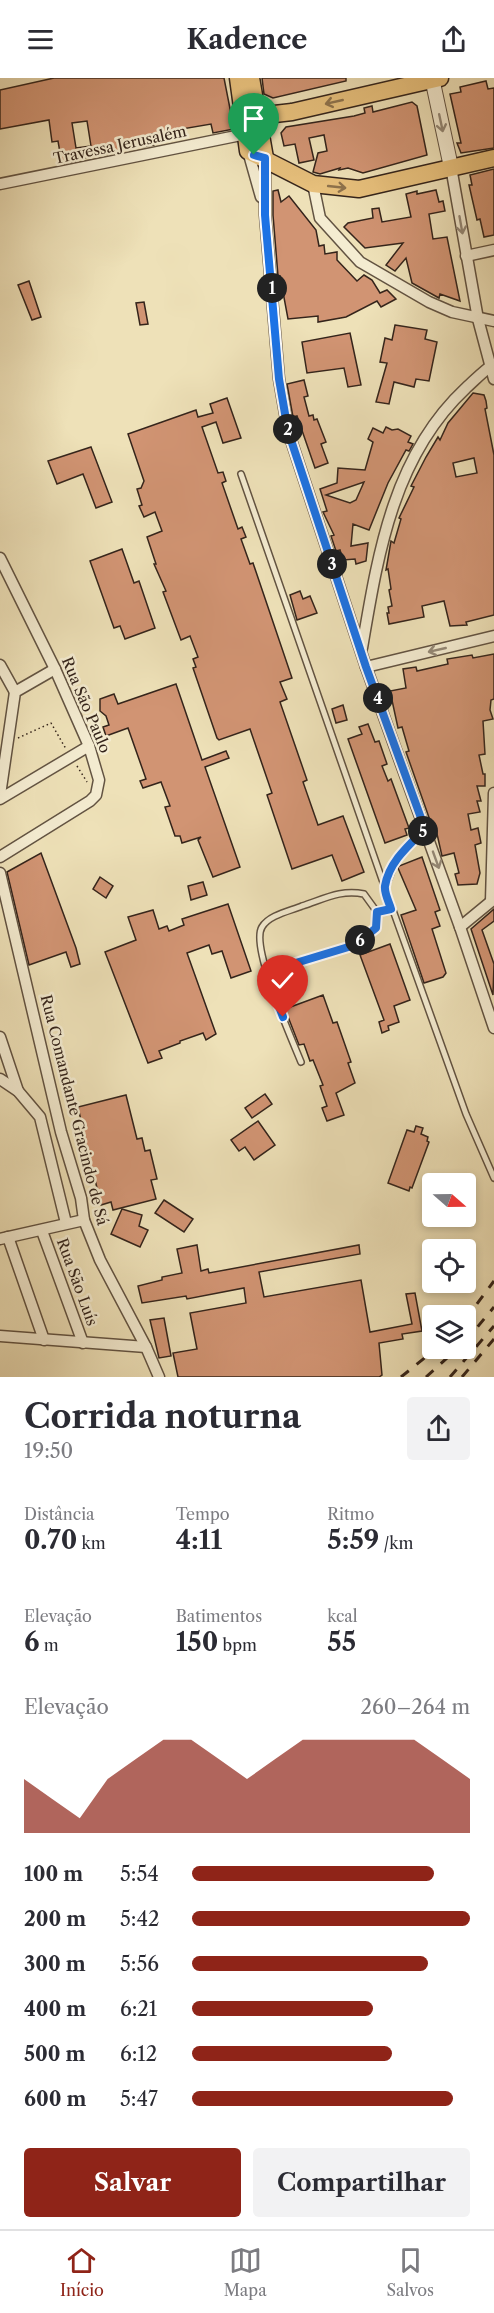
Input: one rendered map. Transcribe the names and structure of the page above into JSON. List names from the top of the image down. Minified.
{"streets":{"street":["Travessa Jerusalém","Rua São Paulo","Rua Comandante Gracindo de Sá","Rua São Luís"]},"north":"right","page":{"header":"Kadence","pins":["1","2","3","4","5","6"],"heading":["Corrida noturna","19:50"],"stats":[["Distância","0.70 km"],["Tempo","4:11"],["Ritmo","5:59 /km"],["Elevação","6 m"],["Batimentos","150 bpm"],["kcal","55"]],"chart":["Elevação","260–264 m"],"list":[{"name":"100 m","note":"5:54"},{"name":"200 m","note":"5:42"},{"name":"300 m","note":"5:56"},{"name":"400 m","note":"6:21"},{"name":"500 m","note":"6:12"},{"name":"600 m","note":"5:47"}],"buttons":["Salvar","Compartilhar"],"tabs":["Início","Mapa","Salvos"]}}
